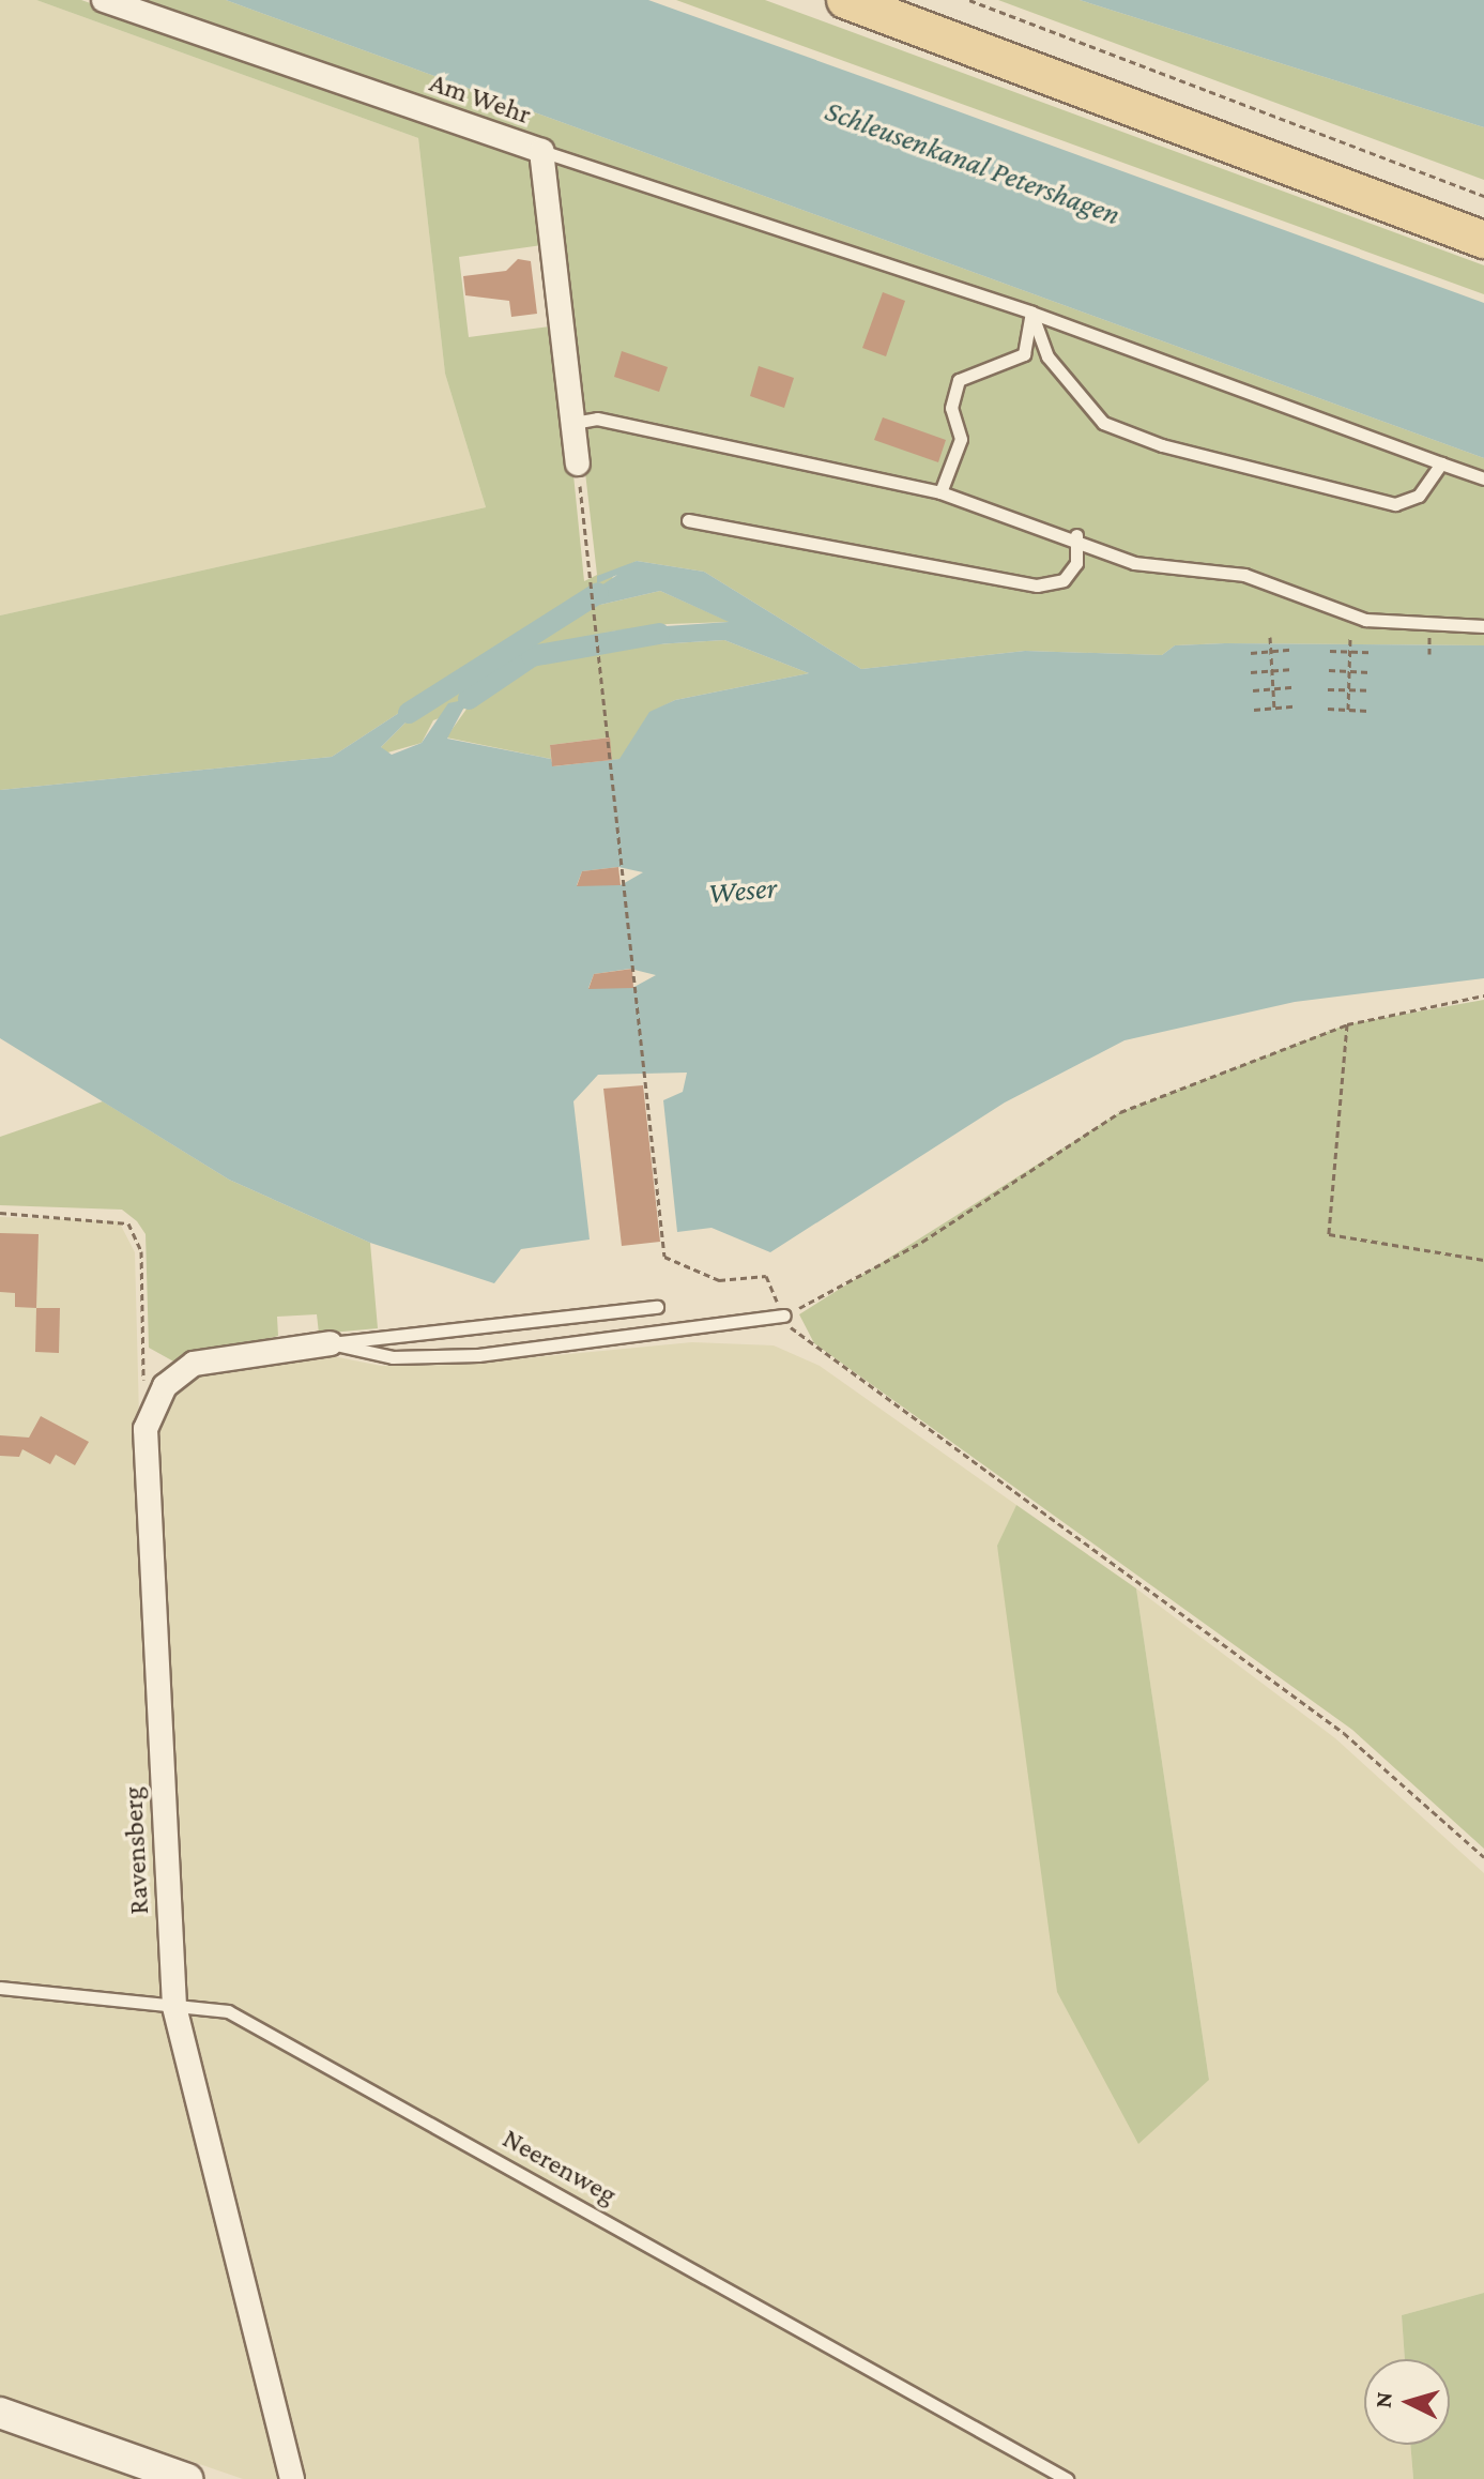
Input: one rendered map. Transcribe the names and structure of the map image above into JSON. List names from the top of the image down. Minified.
{"streets":{"street":["Am Wehr","Ravensberg"],"lane":["Neerenweg"]},"crossings":[["Ravensberg","Neerenweg"]],"water":["Schleusenkanal Petershagen","Weser"],"north":"left"}
